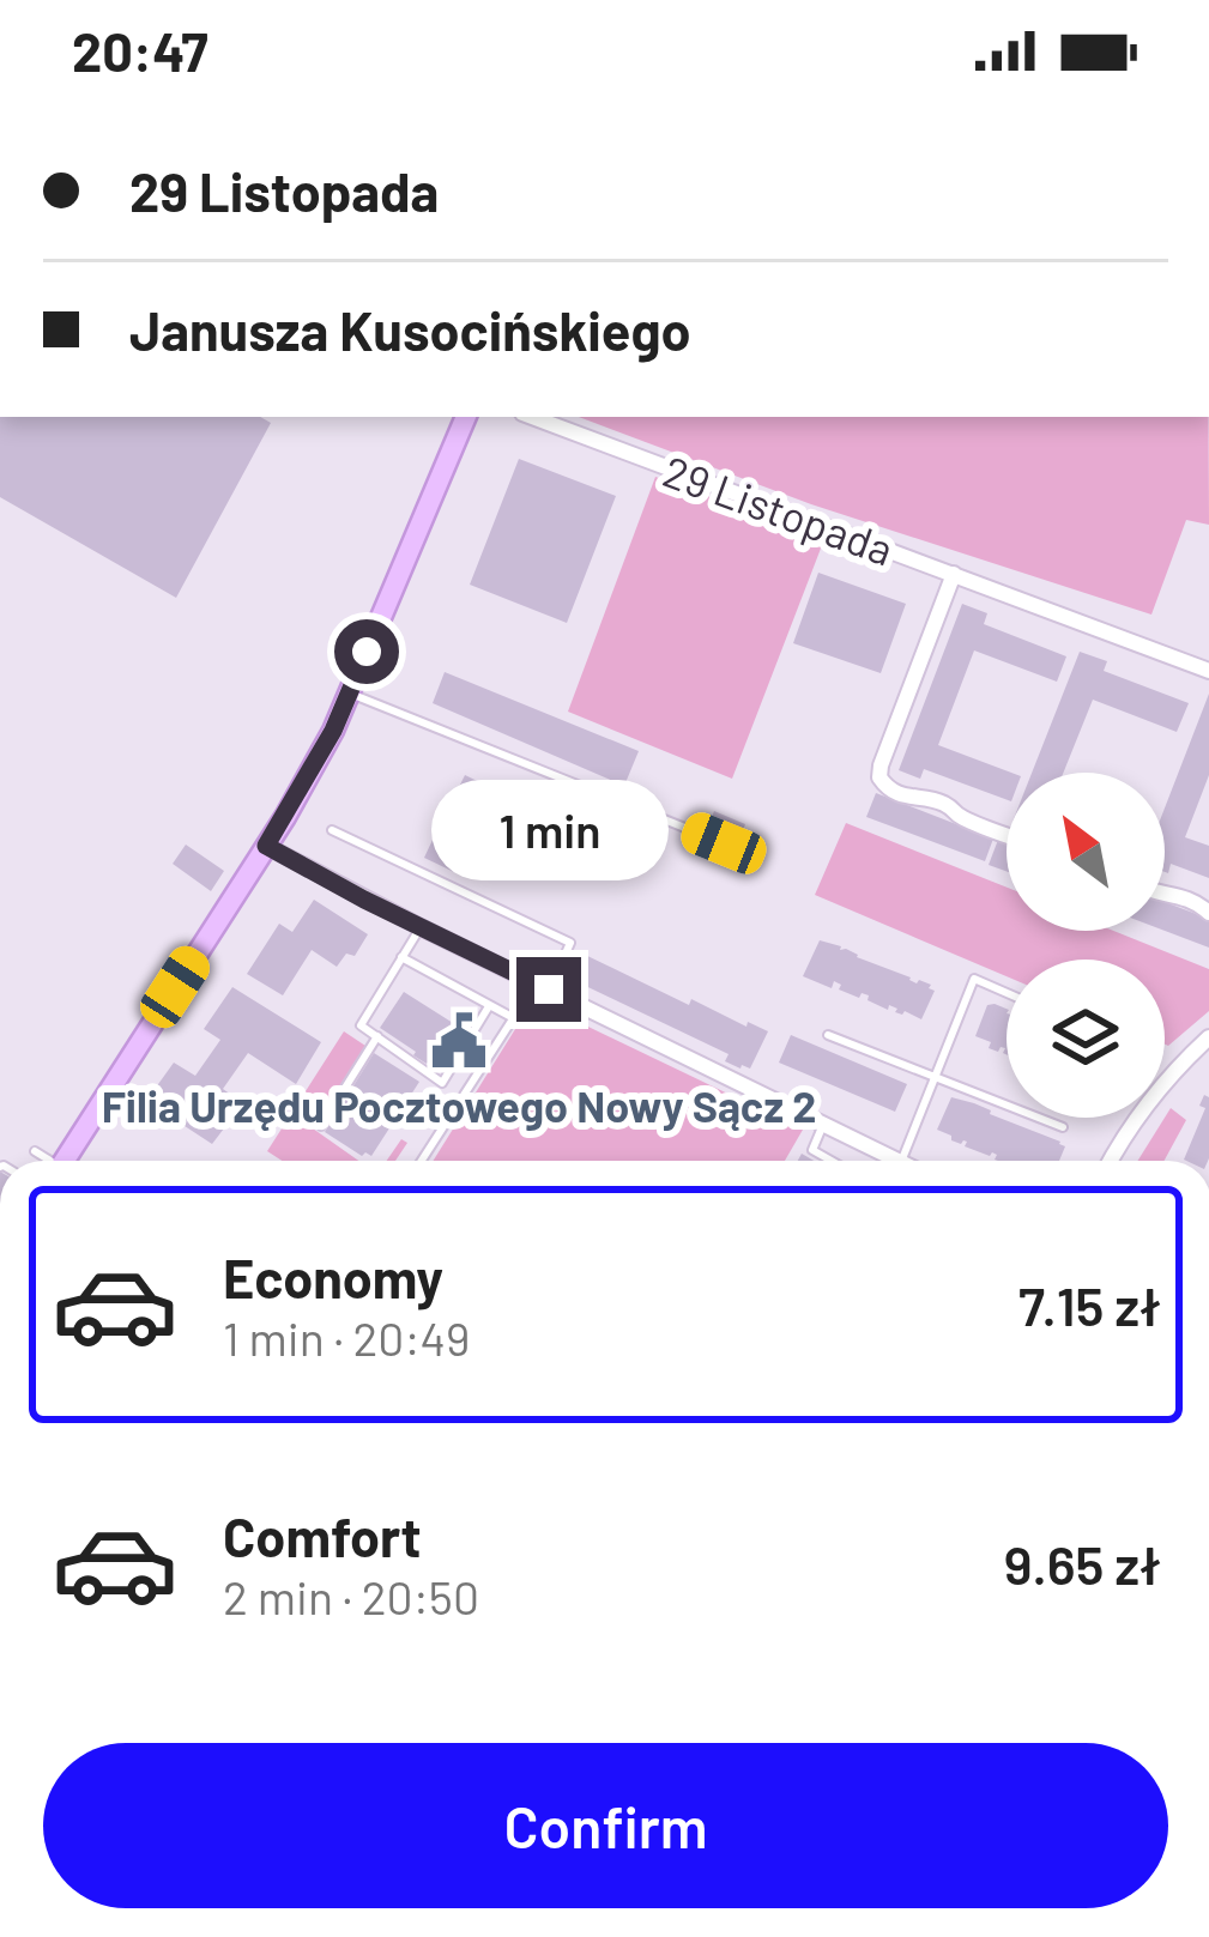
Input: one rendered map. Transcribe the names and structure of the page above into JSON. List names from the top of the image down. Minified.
{"streets":{"street":["29 Listopada"]},"places":{"public building":["Filia Urzędu Pocztowego Nowy Sącz 2"]},"north":"top left","page":{"status":"20:47","banner":["29 Listopada","Janusza Kusocińskiego"],"bubble":"1 min","list":[{"name":"Economy","note":"1 min · 20:49","value":"7.15 zł"},{"name":"Comfort","note":"2 min · 20:50","value":"9.65 zł"}],"buttons":"Confirm"}}
